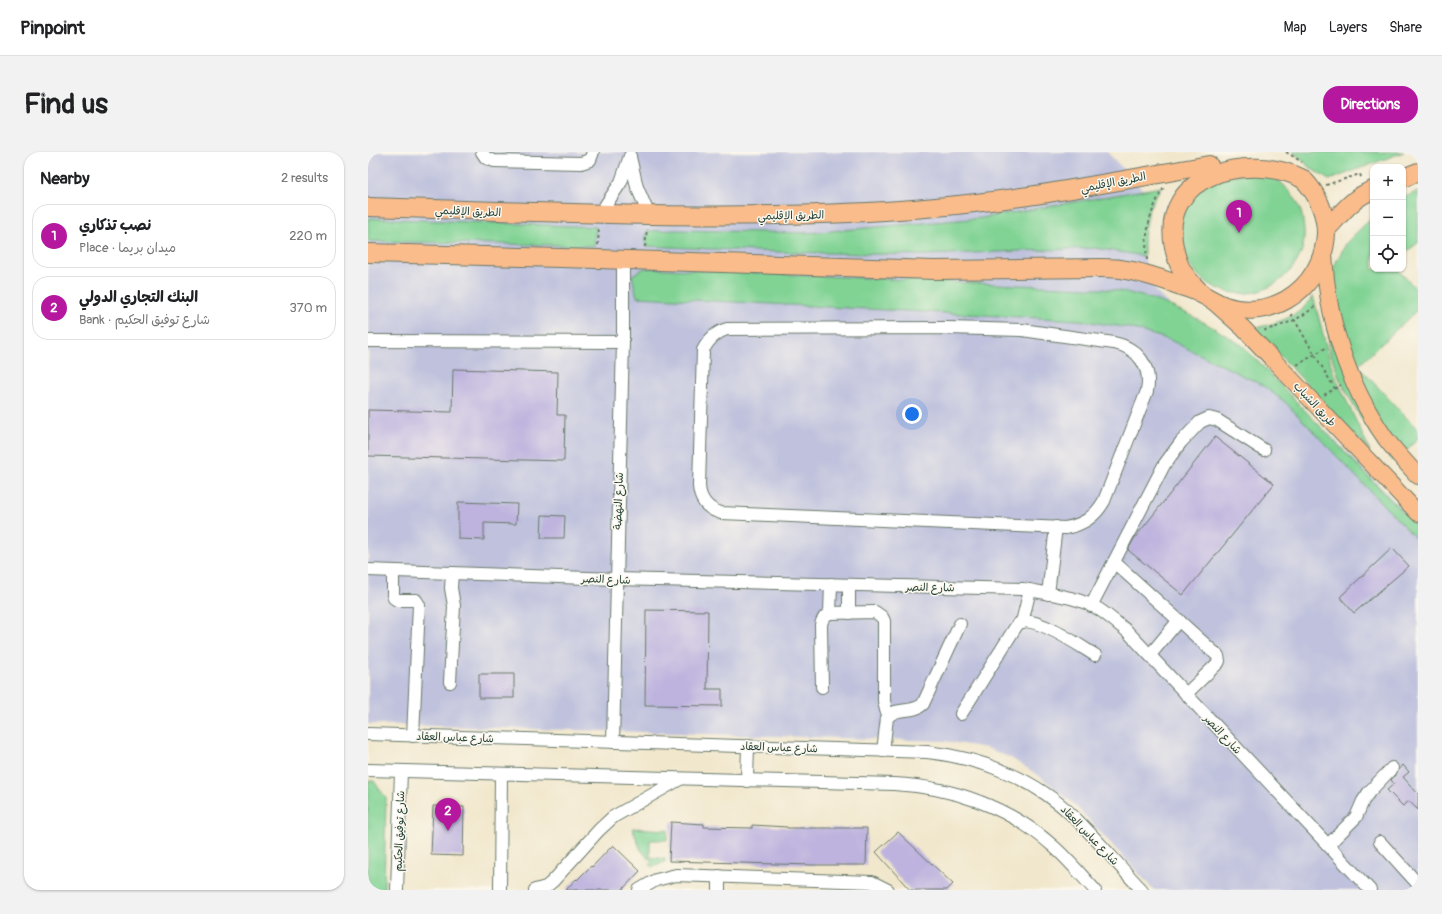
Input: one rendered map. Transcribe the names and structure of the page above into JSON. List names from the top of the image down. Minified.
{"streets":{"highway":["الطريق الإقليمي"],"main road":["طريق الشباب"],"street":["شارع النهضة","شارع النصر","شارع عباس العقاد","شارع توفيق الحكيم"]},"crossings":[["شارع النهضة","شارع النصر"],["شارع النهضة","شارع عباس العقاد"]],"page":{"header":"Pinpoint","nav":["Map","Layers","Share"],"buttons":"Directions","title":"Find us","heading":["Nearby","2 results"],"map_buttons":["+","−"],"pins":["1","2"],"list":[{"mark":"1","name":"نصب تذكاري","note":"Place · ميدان بريما","value":"220 m"},{"mark":"2","name":"البنك التجاري الدولي","note":"Bank · شارع توفيق الحكيم","value":"370 m"}]}}
